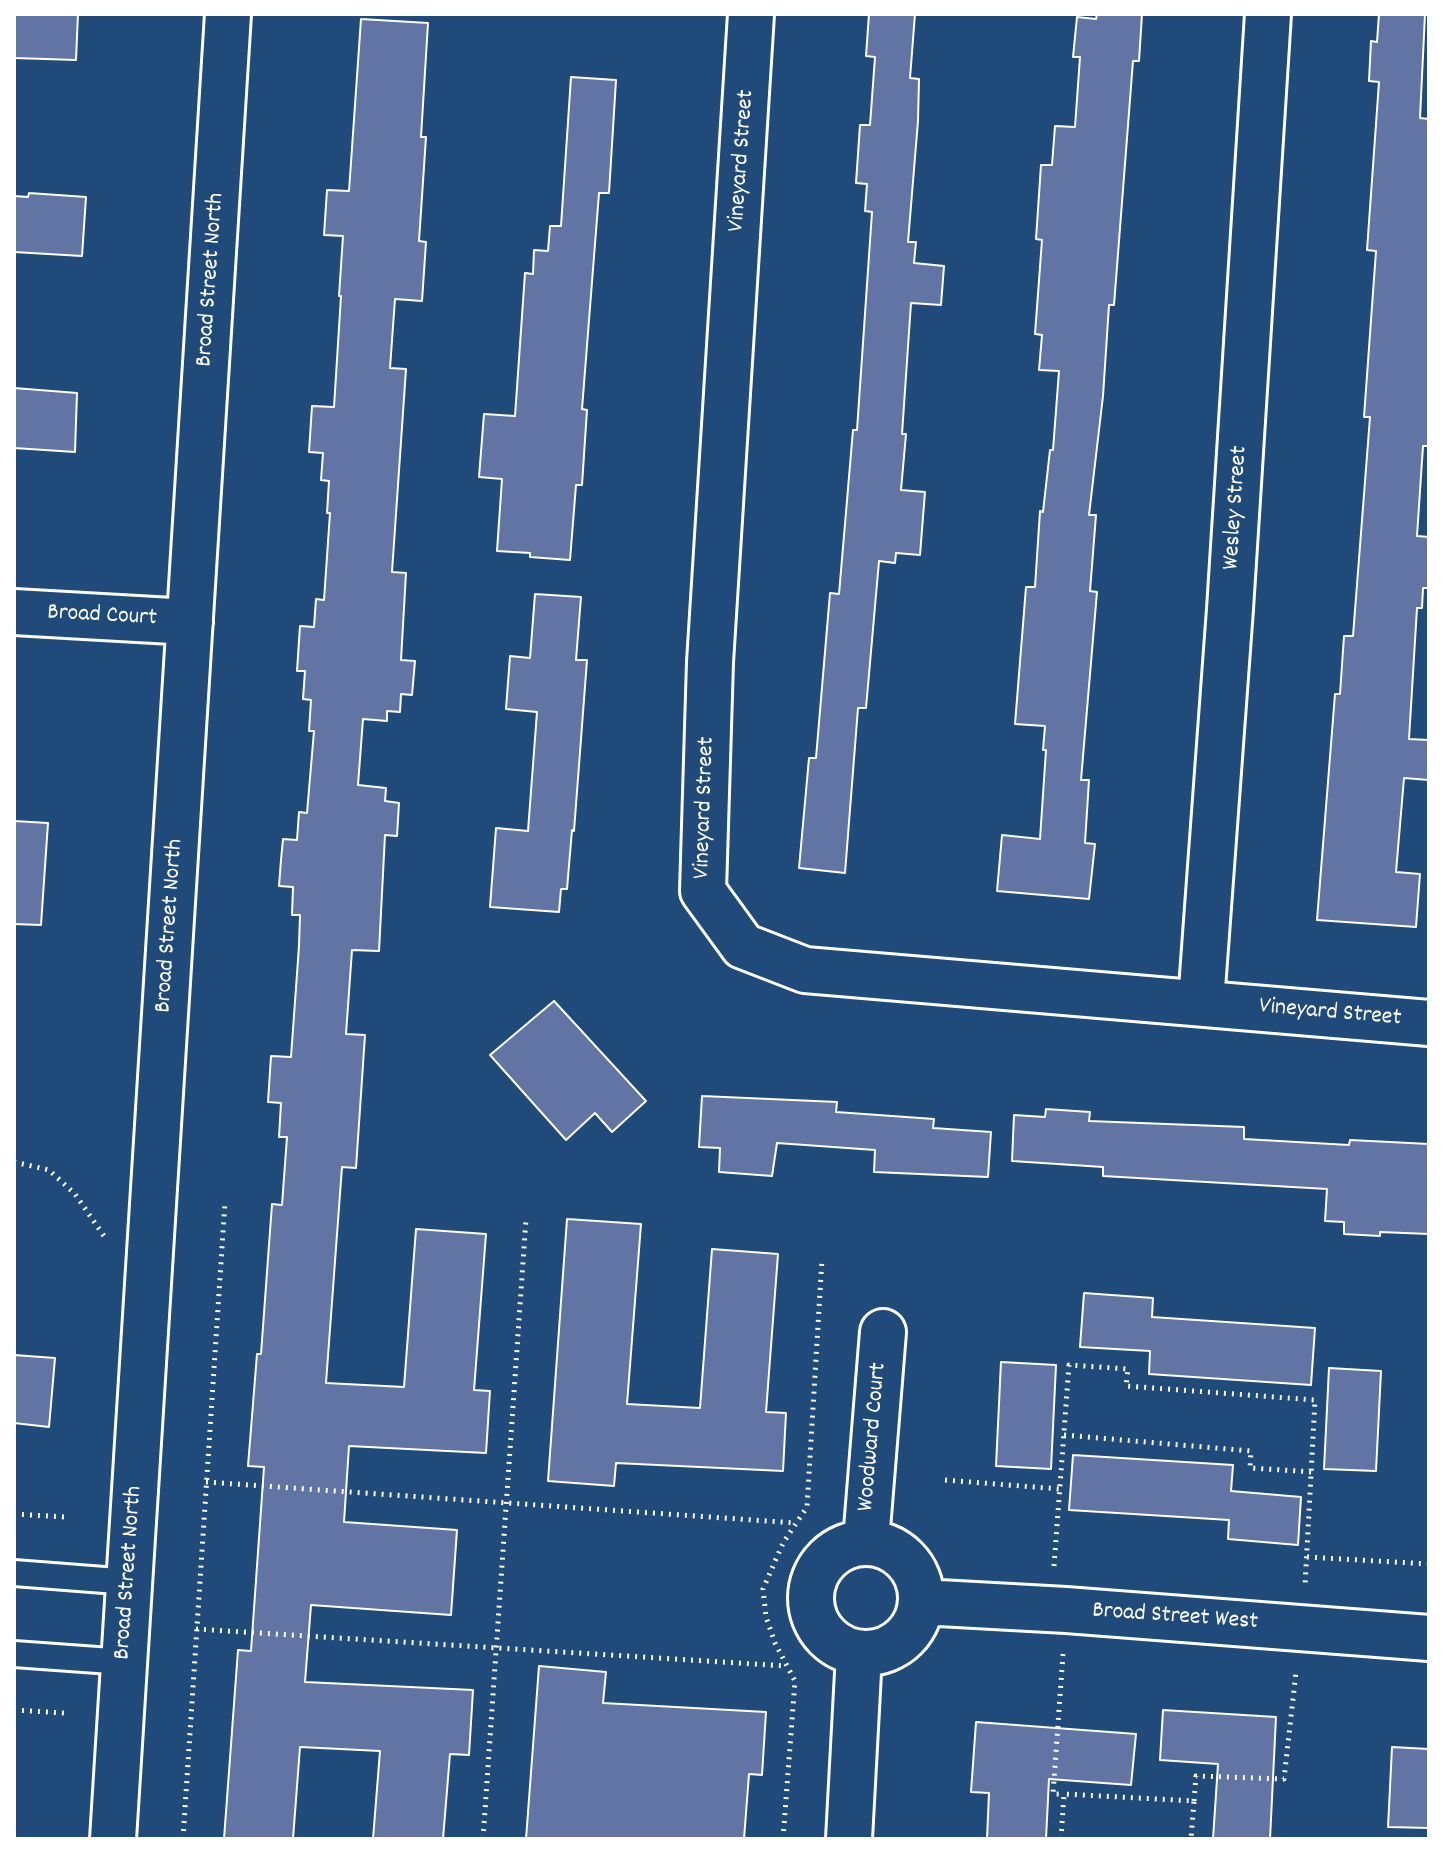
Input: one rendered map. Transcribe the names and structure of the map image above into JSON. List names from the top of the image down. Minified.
{"streets":{"street":["Vineyard Street","Broad Street North","Wesley Street","Broad Court","Woodward Court","Broad Street West"]},"crossings":[["Vineyard Street","Wesley Street"],["Broad Street North","Broad Court"],["Woodward Court","Broad Street West"]]}
